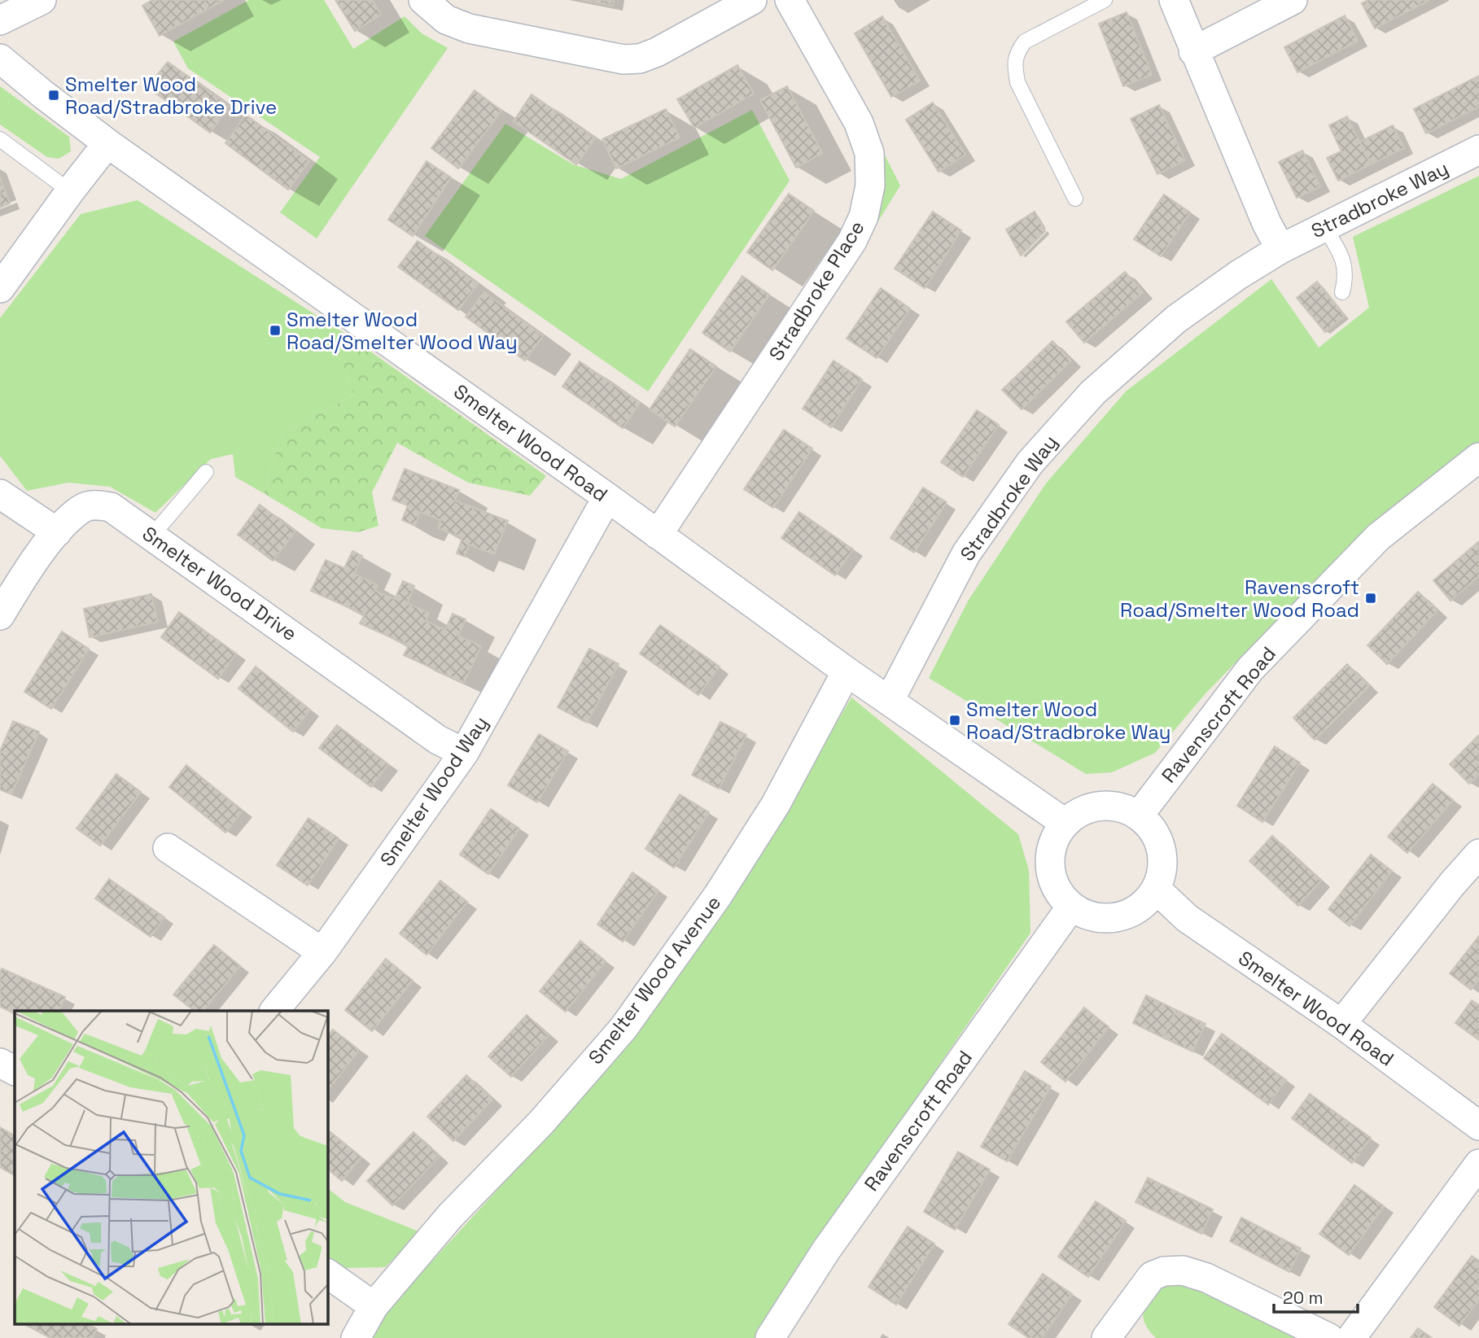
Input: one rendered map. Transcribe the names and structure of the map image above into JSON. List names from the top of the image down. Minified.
{"streets":{"street":["Stradbroke Way","Stradbroke Place","Smelter Wood Road","Smelter Wood Drive","Ravenscroft Road","Smelter Wood Way","Smelter Wood Avenue"]},"crossings":[["Stradbroke Way","Smelter Wood Road"],["Stradbroke Place","Smelter Wood Road"],["Smelter Wood Road","Ravenscroft Road"],["Smelter Wood Road","Smelter Wood Way"],["Smelter Wood Road","Smelter Wood Avenue"],["Smelter Wood Drive","Smelter Wood Way"]],"places":{"transit":["Smelter Wood Road/Stradbroke Drive","Smelter Wood Road/Smelter Wood Way","Ravenscroft Road/Smelter Wood Road","Smelter Wood Road/Stradbroke Way"]},"scale_bar":"20 m"}
